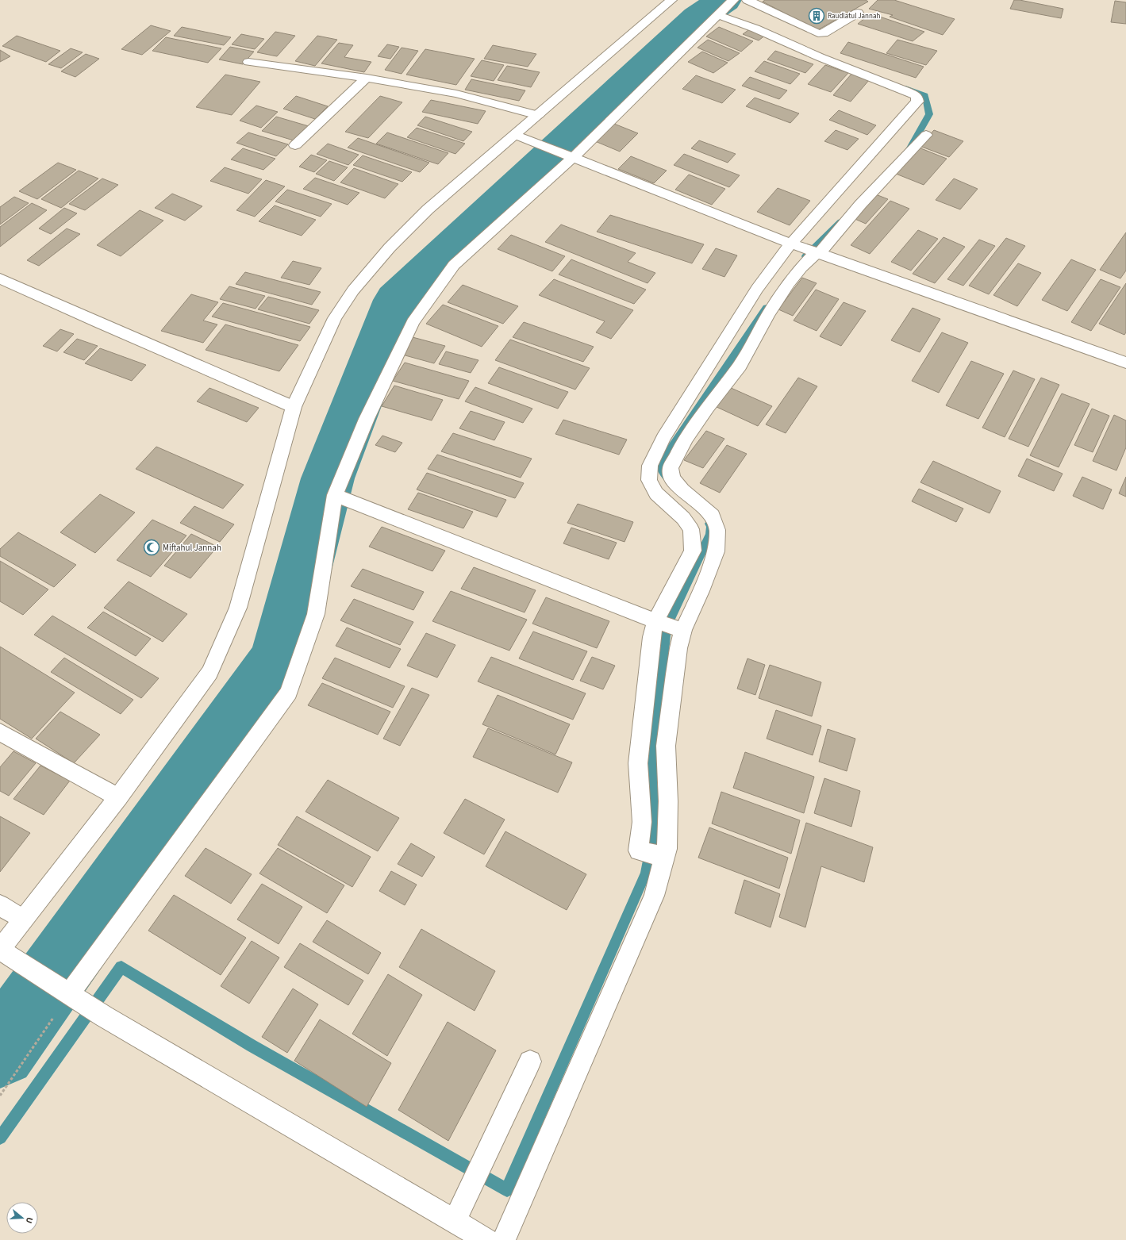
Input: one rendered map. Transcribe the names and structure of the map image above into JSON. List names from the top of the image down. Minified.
{"places":{"building":["Raudlatul Jannah"],"mosque":["Miftahul Jannah"]},"north":"right"}
